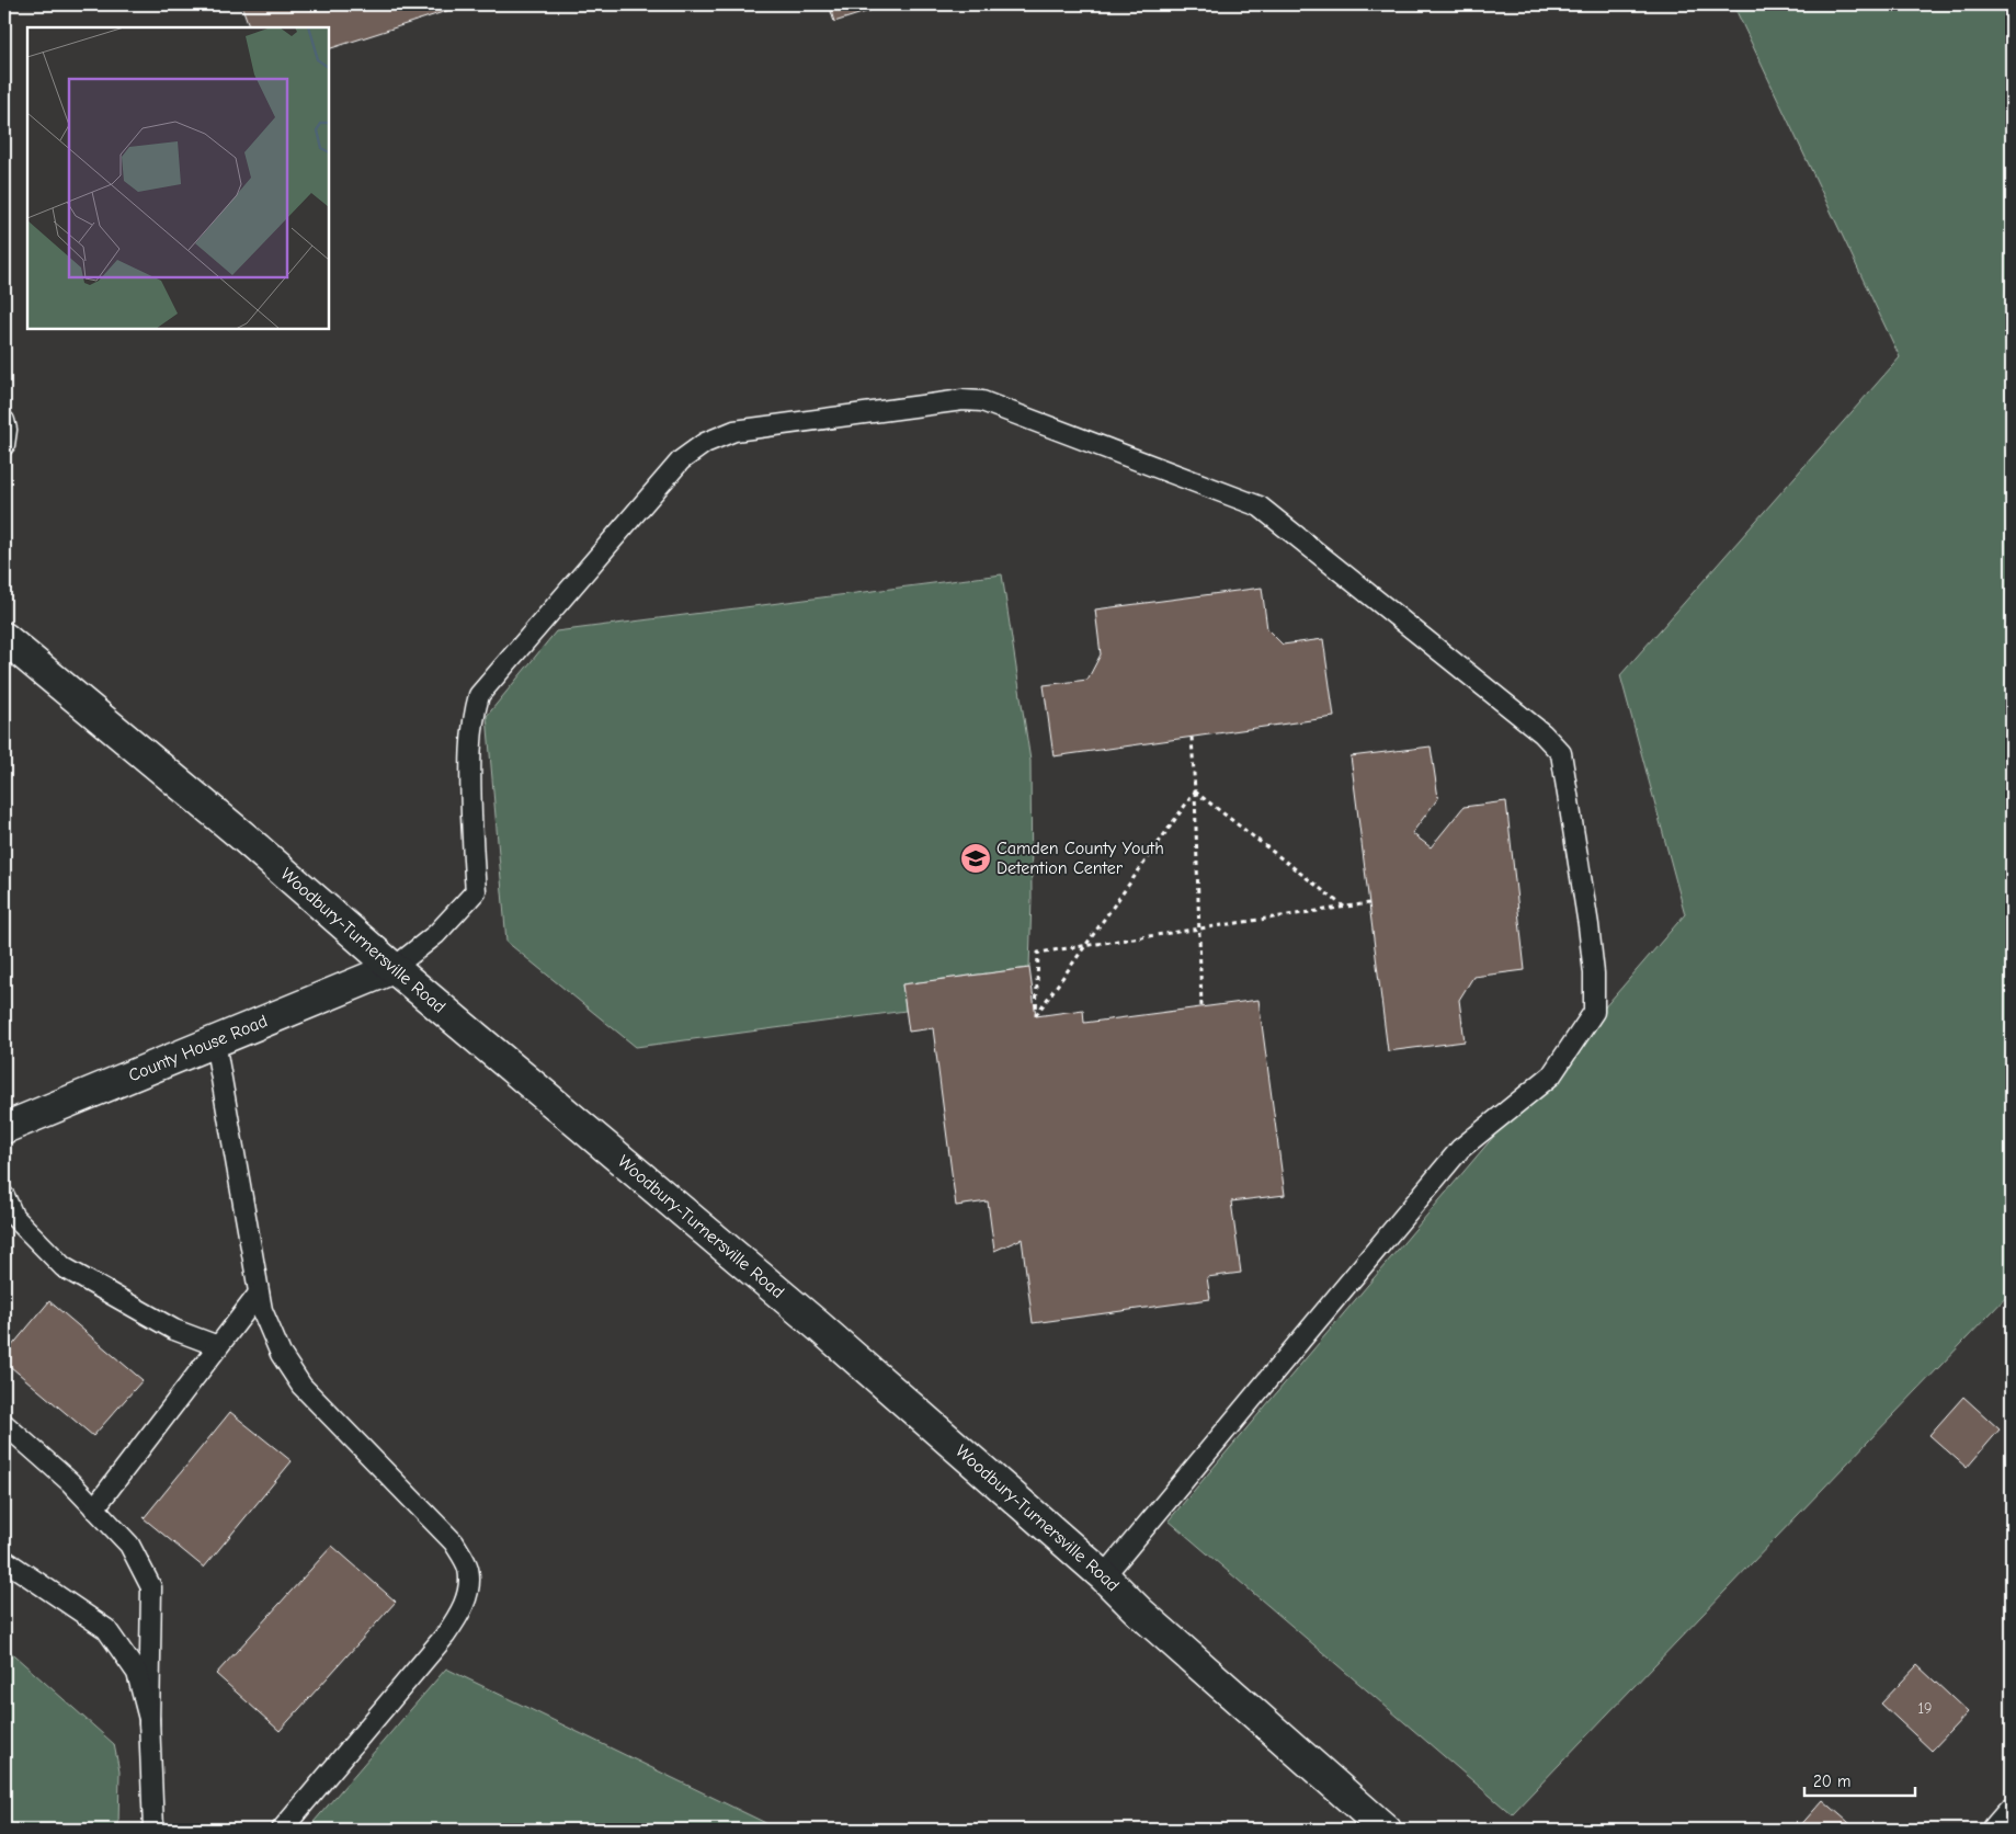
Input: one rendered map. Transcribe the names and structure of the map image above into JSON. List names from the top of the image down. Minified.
{"streets":{"main road":["Woodbury-Turnersville Road","County House Road"]},"crossings":[["Woodbury-Turnersville Road","County House Road"]],"places":{"school or university":["Camden County Youth Detention Center"]},"house_numbers":["19"],"scale_bar":"20 m"}
